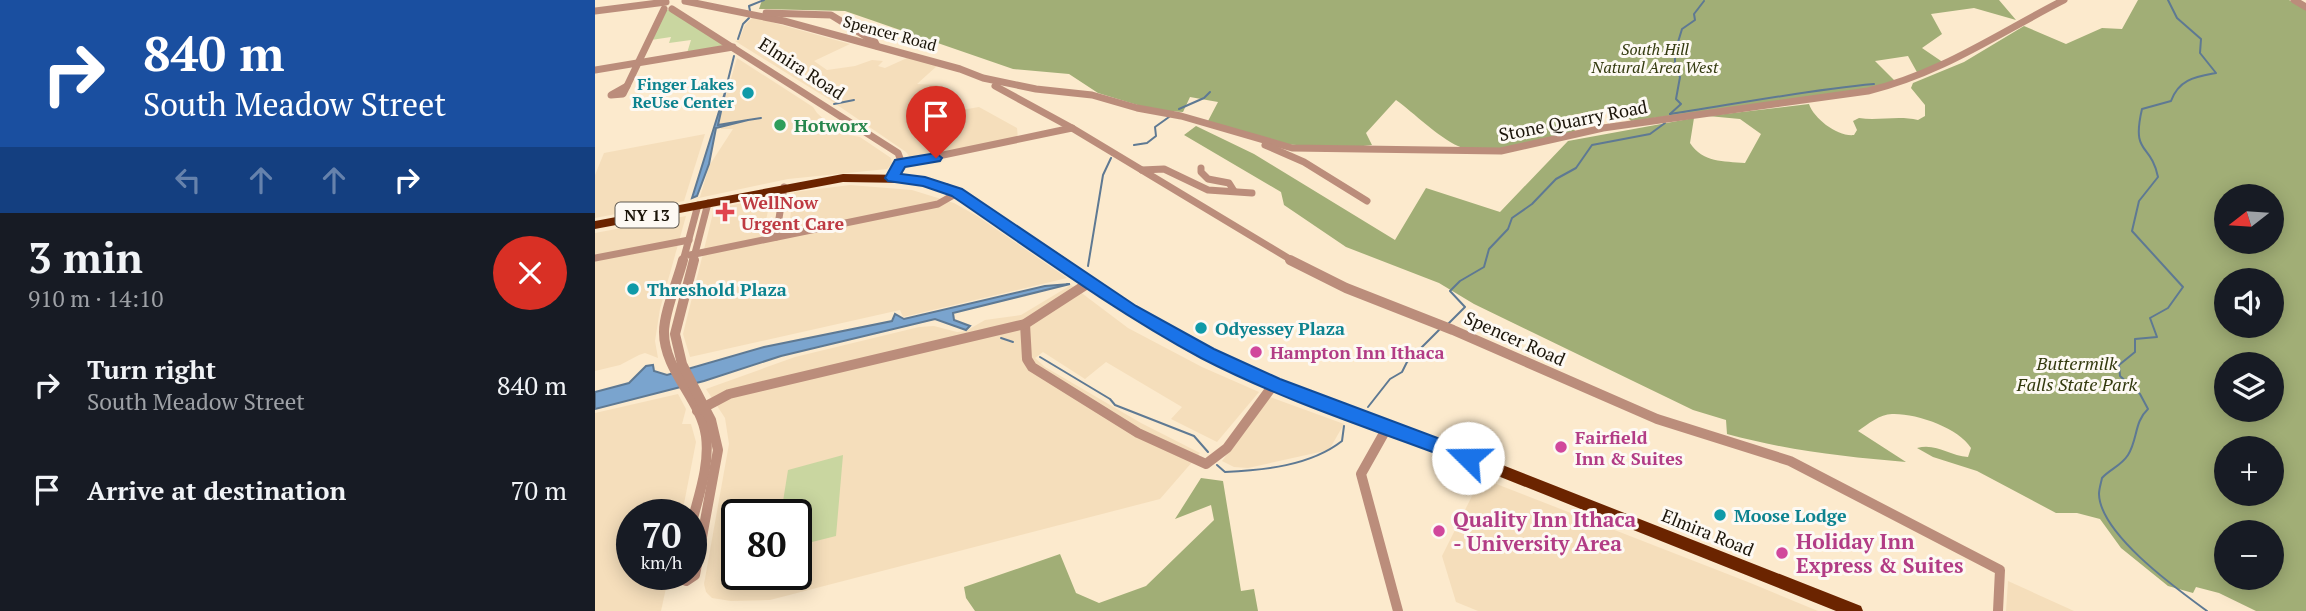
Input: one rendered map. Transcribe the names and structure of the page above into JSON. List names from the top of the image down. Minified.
{"streets":{"highway":["Elmira Road","NY 13"],"street":["Spencer Road","Stone Quarry Road"]},"crossings":[["Spencer Road","Elmira Road"],["Spencer Road","Stone Quarry Road"],["Elmira Road","NY 13"]],"parks":["South Hill Natural Area West","Buttermilk Falls State Park"],"places":{"other":["Finger Lakes ReUse Center","Hotworx","Threshold Plaza","Odyessey Plaza","Hampton Inn Ithaca","Fairfield Inn & Suites","Moose Lodge","Quality Inn Ithaca - University Area","Holiday Inn Express & Suites"],"health":["WellNow Urgent Care"]},"north":"left","page":{"turn":["840 m","South Meadow Street"],"map_buttons":["+","−"],"heading":["3 min","910 m · 14:10"],"list":[{"name":"Turn right","note":"South Meadow Street","value":"840 m"},{"name":"Arrive at destination","value":"70 m"}],"speed":"70 km/h","limit":"80"}}
